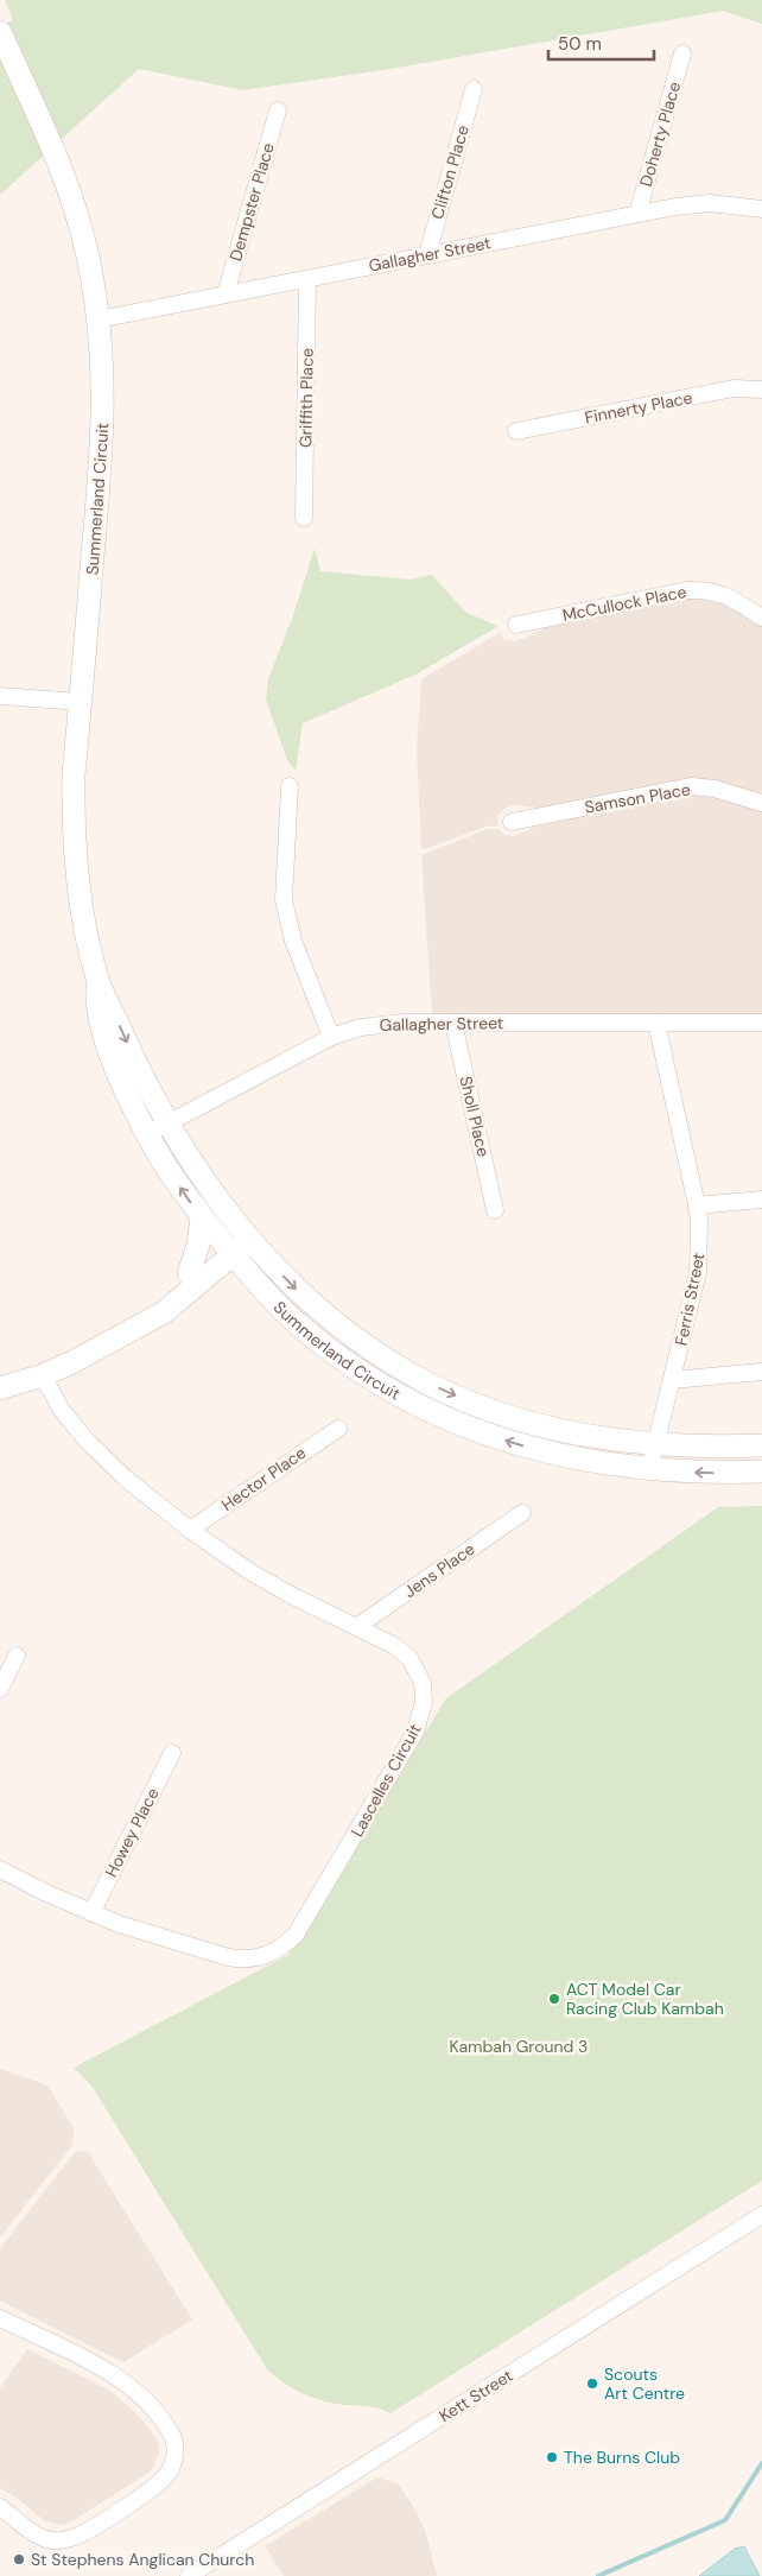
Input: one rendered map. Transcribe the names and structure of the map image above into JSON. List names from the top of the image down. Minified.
{"streets":{"street":["Doherty Place","Clifton Place","Dempster Place","Gallagher Street","Griffith Place","Finnerty Place","Summerland Circuit","McCullock Place","Samson Place","Sholl Place","Ferris Street","Hector Place","Jens Place","Lascelles Circuit","Howey Place","Kett Street"]},"crossings":[["Doherty Place","Gallagher Street"],["Clifton Place","Gallagher Street"],["Dempster Place","Gallagher Street"],["Gallagher Street","Griffith Place"],["Gallagher Street","Summerland Circuit"],["Gallagher Street","Sholl Place"],["Gallagher Street","Ferris Street"],["Summerland Circuit","Ferris Street"],["Hector Place","Lascelles Circuit"],["Jens Place","Lascelles Circuit"],["Lascelles Circuit","Howey Place"]],"parks":["Kambah Ground 3"],"places":["ACT Model Car Racing Club Kambah","Scouts Art Centre","The Burns Club","St Stephens Anglican Church"],"scale_bar":"50 m"}
